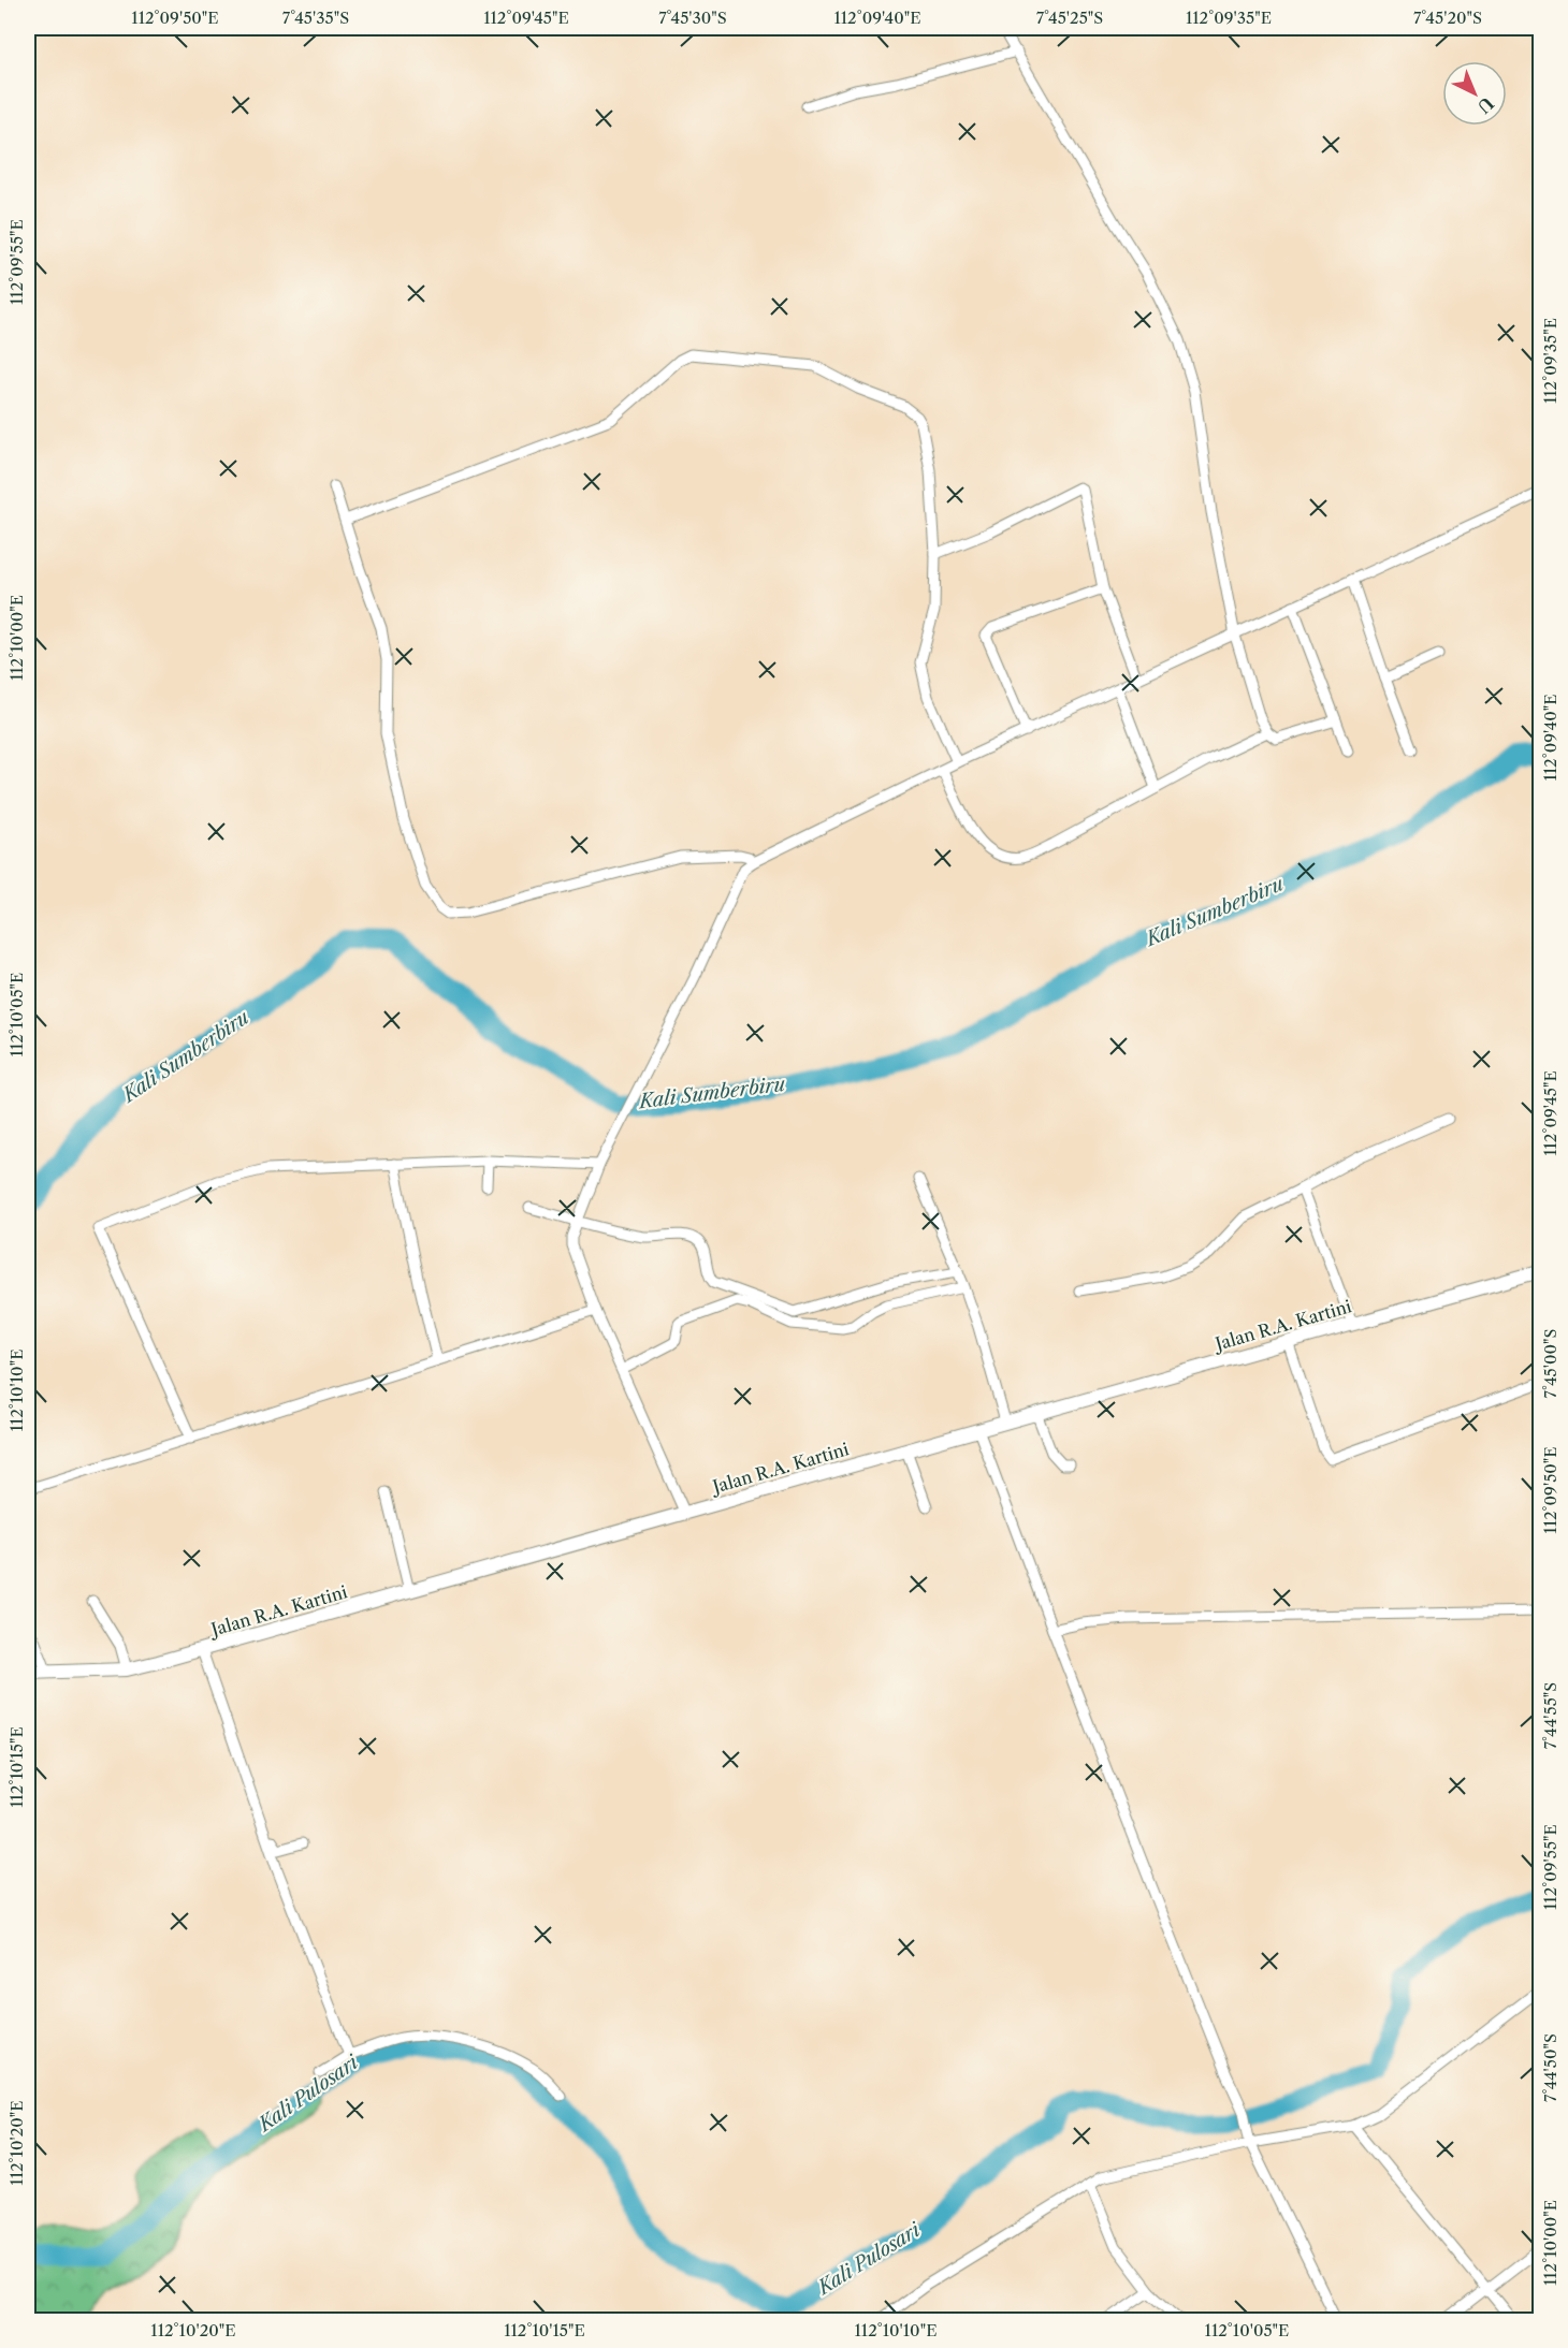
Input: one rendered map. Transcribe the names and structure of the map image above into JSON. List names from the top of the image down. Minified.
{"streets":{"main road":["Jalan R.A. Kartini"]},"water":["Kali Sumberbiru","Kali Pulosari"],"north":"bottom right","coordinates":["112°09'50\"E","7°45'35\"S","112°09'45\"E","7°45'30\"S","112°09'40\"E","7°45'25\"S","112°09'35\"E","7°45'20\"S","112°09'55\"E","112°10'00\"E","112°10'05\"E","7°45'00\"S","112°10'10\"E","7°44'55\"S","112°10'15\"E","7°44'50\"S","112°10'20\"E"]}
